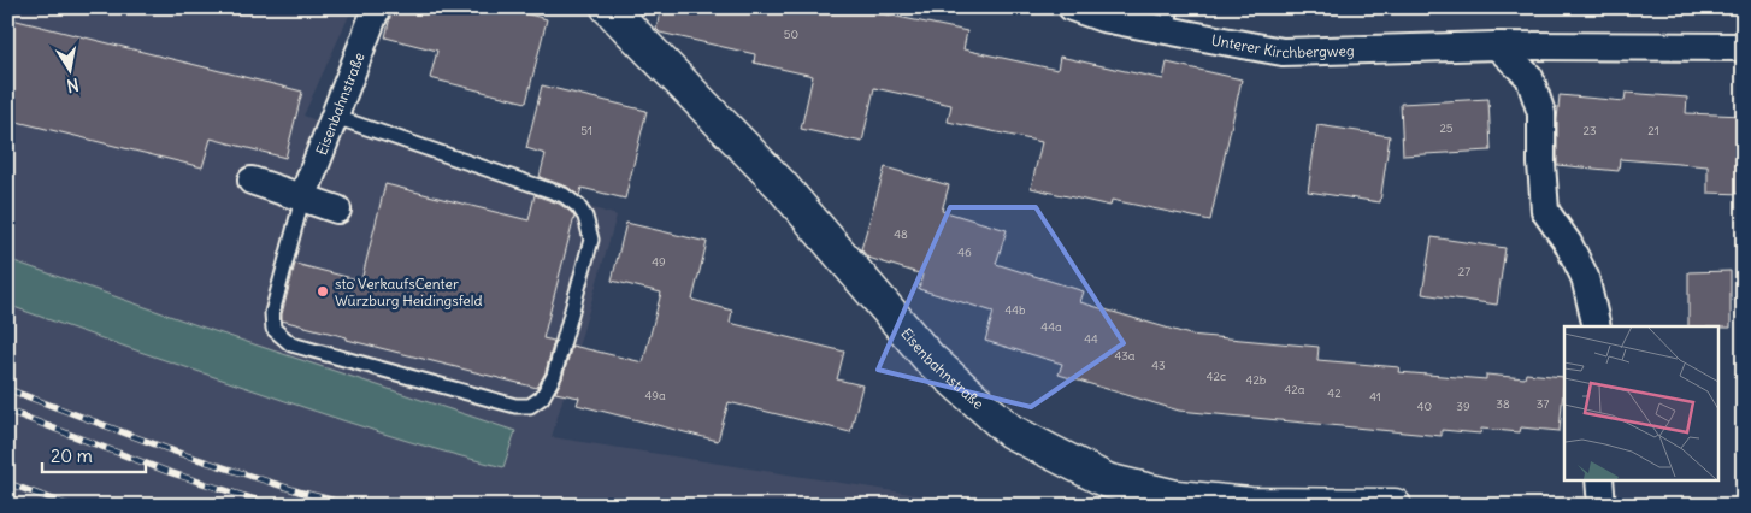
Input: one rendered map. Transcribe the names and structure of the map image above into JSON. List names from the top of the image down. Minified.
{"streets":{"street":["Unterer Kirchbergweg","Eisenbahnstraße"]},"places":["sto VerkaufsCenter Würzburg Heidingsfeld"],"house_numbers":["50","25","51","23","21","48","46","49","27","44b","44a","44","43a","43","42c","42b","42a","42","49a","41","38","37","40","39"],"scale_bar":"20 m","north":"bottom"}
